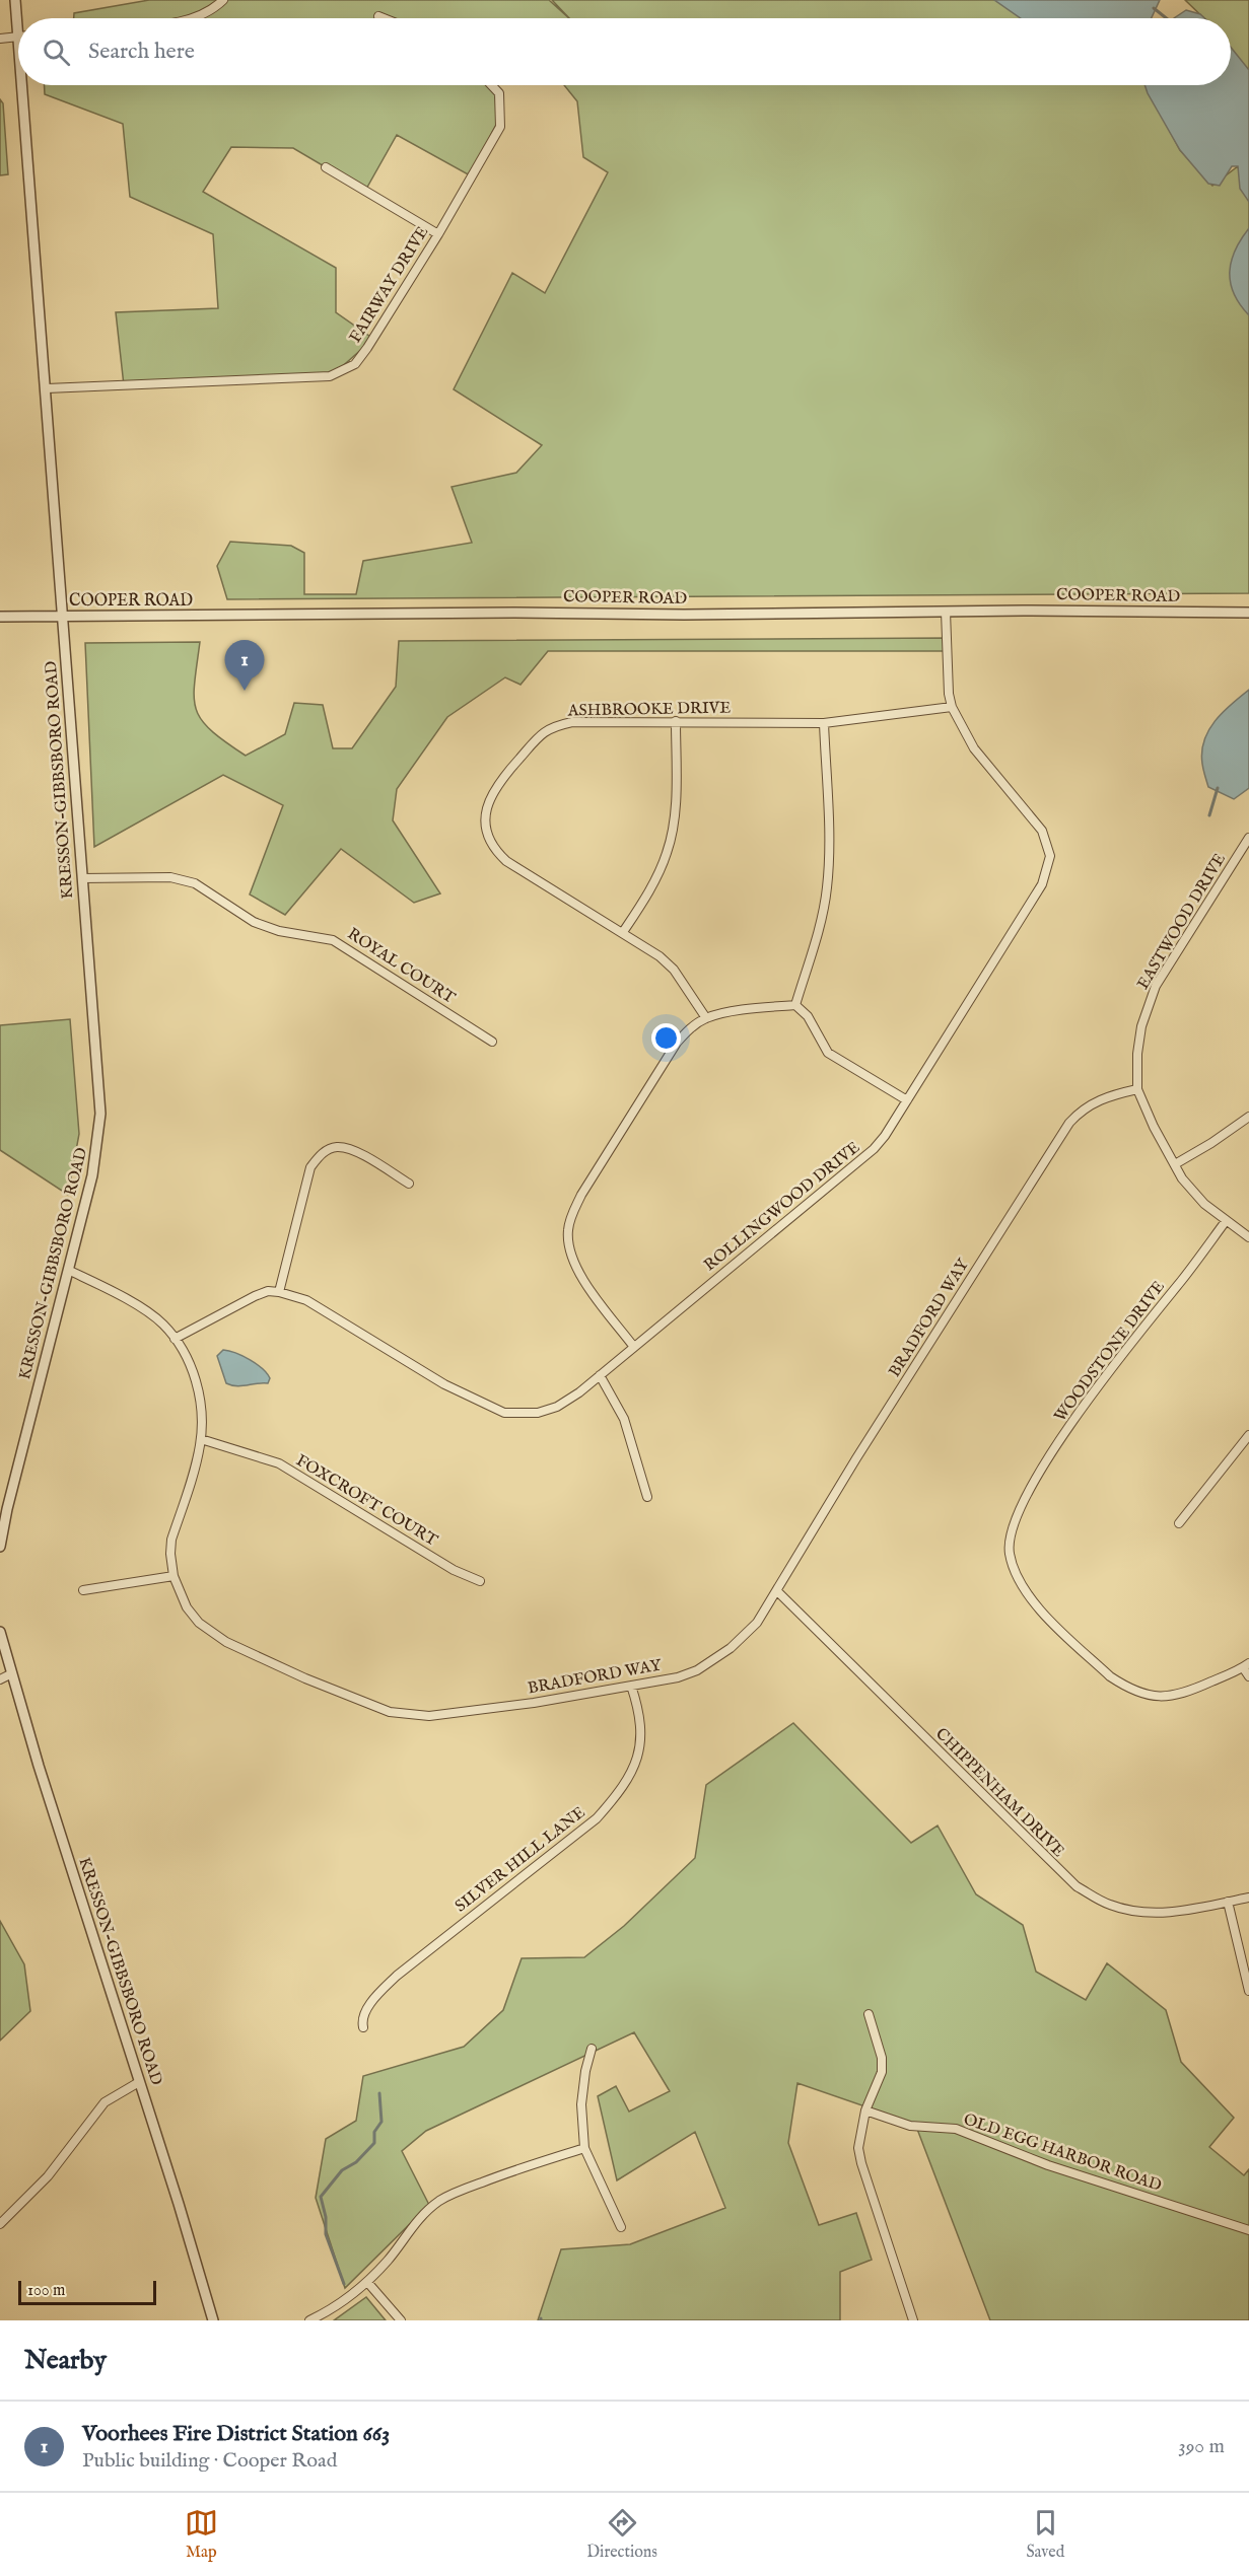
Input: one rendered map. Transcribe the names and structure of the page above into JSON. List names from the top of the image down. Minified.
{"streets":{"street":["FAIRWAY DRIVE","COOPER ROAD","ASHBROOKE DRIVE","KRESSON-GIBBSBORO ROAD","EASTWOOD DRIVE","ROYAL COURT","ROLLINGWOOD DRIVE","BRADFORD WAY","WOODSTONE DRIVE","FOXCROFT COURT","CHIPPENHAM DRIVE","SILVER HILL LANE","OLD EGG HARBOR ROAD"]},"crossings":[["FAIRWAY DRIVE","KRESSON-GIBBSBORO ROAD"],["COOPER ROAD","KRESSON-GIBBSBORO ROAD"],["COOPER ROAD","ROLLINGWOOD DRIVE"],["ASHBROOKE DRIVE","ROLLINGWOOD DRIVE"],["KRESSON-GIBBSBORO ROAD","ROYAL COURT"],["KRESSON-GIBBSBORO ROAD","BRADFORD WAY"],["EASTWOOD DRIVE","BRADFORD WAY"],["EASTWOOD DRIVE","WOODSTONE DRIVE"],["BRADFORD WAY","FOXCROFT COURT"],["BRADFORD WAY","CHIPPENHAM DRIVE"],["BRADFORD WAY","SILVER HILL LANE"]],"scale_bar":"100 m","page":{"search":"Search here","pins":"1","scale":"100 m","heading":"Nearby","list":[{"mark":"1","name":"Voorhees Fire District Station 663","note":"Public building · Cooper Road","value":"390 m"}],"nav":["Map","Directions","Saved"]}}
